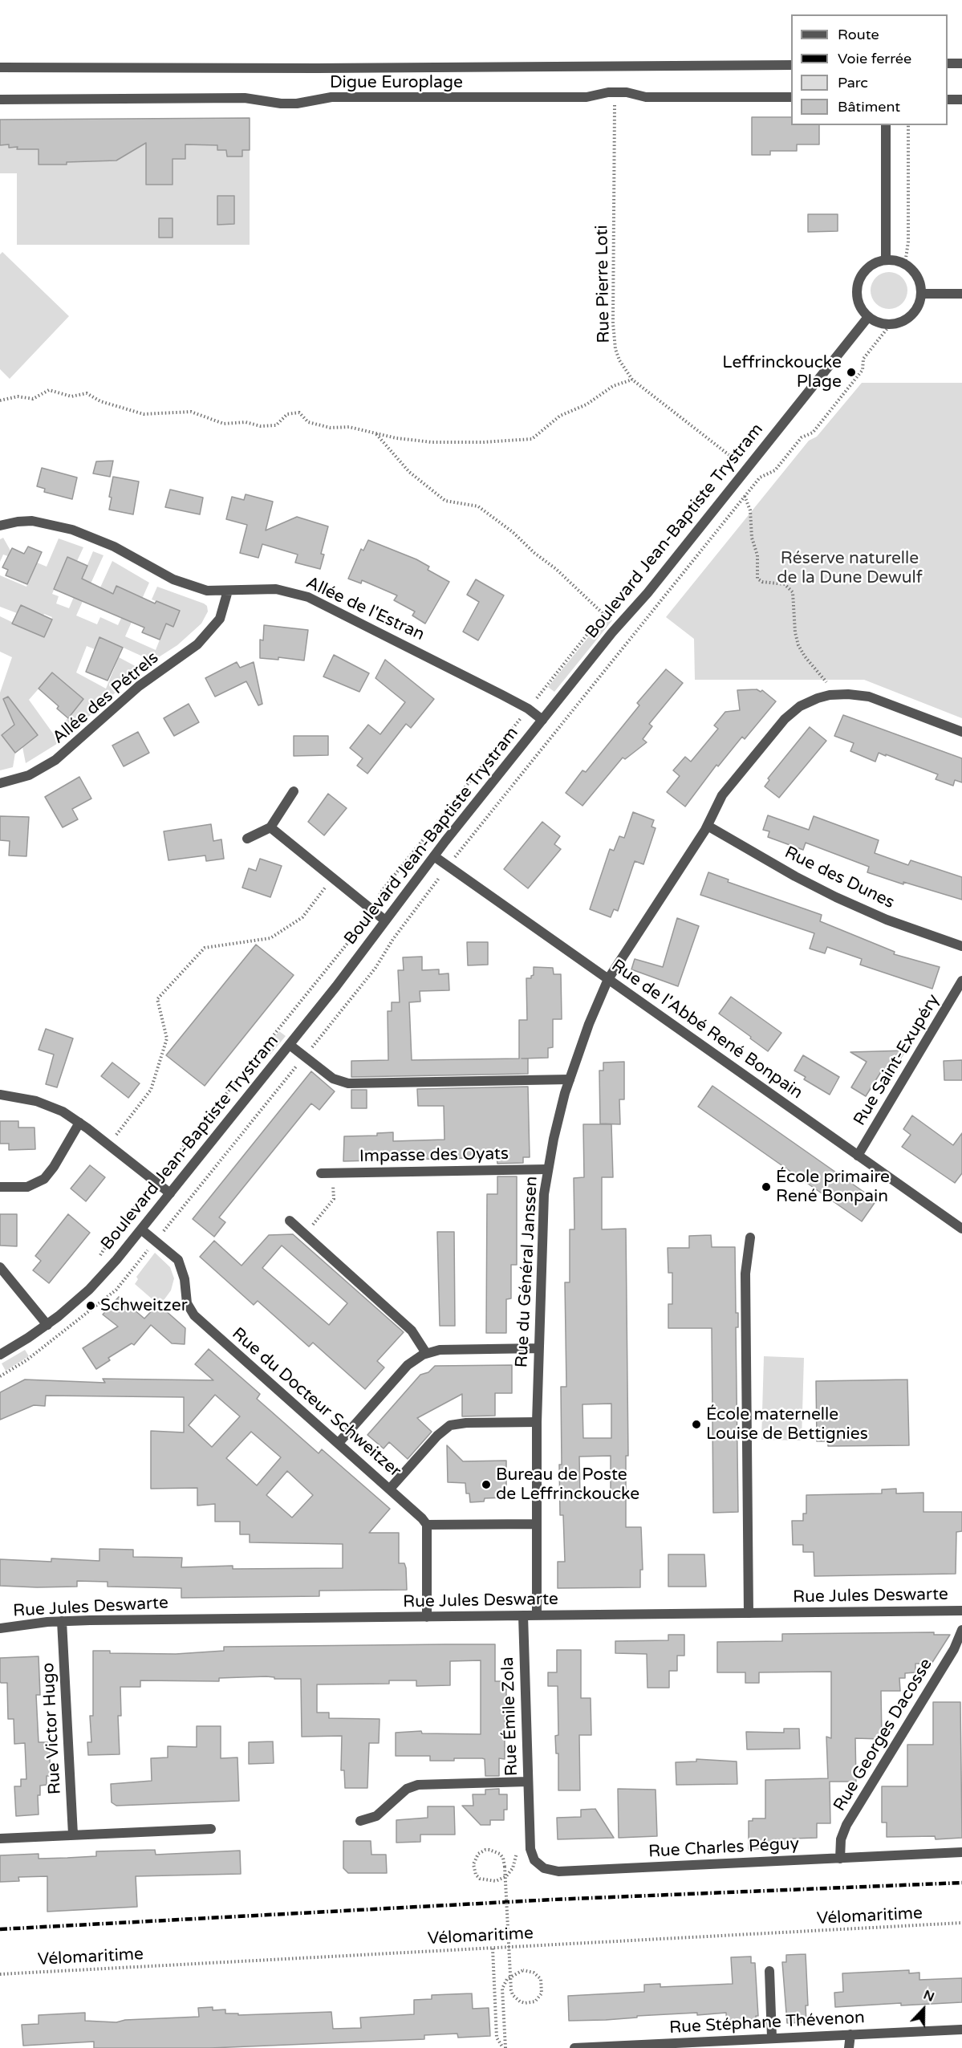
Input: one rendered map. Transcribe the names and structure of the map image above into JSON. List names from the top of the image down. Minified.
{"streets":{"street":["Digue Europlage","Boulevard Jean-Baptiste Trystram","Allée de l'Estran","Allée des Pétrels","Rue des Dunes","Rue de l'Abbé René Bonpain","Rue Saint-Exupéry","Impasse des Oyats","Rue du Général Janssen","Rue du Docteur Schweitzer","Rue Jules Deswarte","Rue Émile Zola","Rue Victor Hugo","Rue Georges Dacosse","Rue Charles Péguy","Rue Stéphane Thévenon"],"path":["Rue Pierre Loti","Vélomaritime"]},"crossings":[["Digue Europlage","Rue Pierre Loti"],["Rue Pierre Loti","Boulevard Jean-Baptiste Trystram"],["Boulevard Jean-Baptiste Trystram","Allée de l'Estran"],["Boulevard Jean-Baptiste Trystram","Rue de l'Abbé René Bonpain"],["Boulevard Jean-Baptiste Trystram","Rue du Docteur Schweitzer"],["Allée de l'Estran","Allée des Pétrels"],["Rue des Dunes","Rue du Général Janssen"],["Rue de l'Abbé René Bonpain","Rue Saint-Exupéry"],["Rue de l'Abbé René Bonpain","Rue du Général Janssen"],["Impasse des Oyats","Rue du Général Janssen"],["Rue du Général Janssen","Rue Jules Deswarte"],["Rue Jules Deswarte","Rue Émile Zola"],["Rue Jules Deswarte","Rue Victor Hugo"],["Rue Émile Zola","Rue Charles Péguy"],["Rue Georges Dacosse","Rue Charles Péguy"]],"parks":["Réserve naturelle de la Dune Dewulf"],"places":["Leffrinckoucke Plage","École primaire René Bonpain","Schweitzer","École maternelle Louise de Bettignies","Bureau de Poste de Leffrinckoucke"],"legend":["Route","Voie ferrée","Parc","Bâtiment"],"north":"top"}
